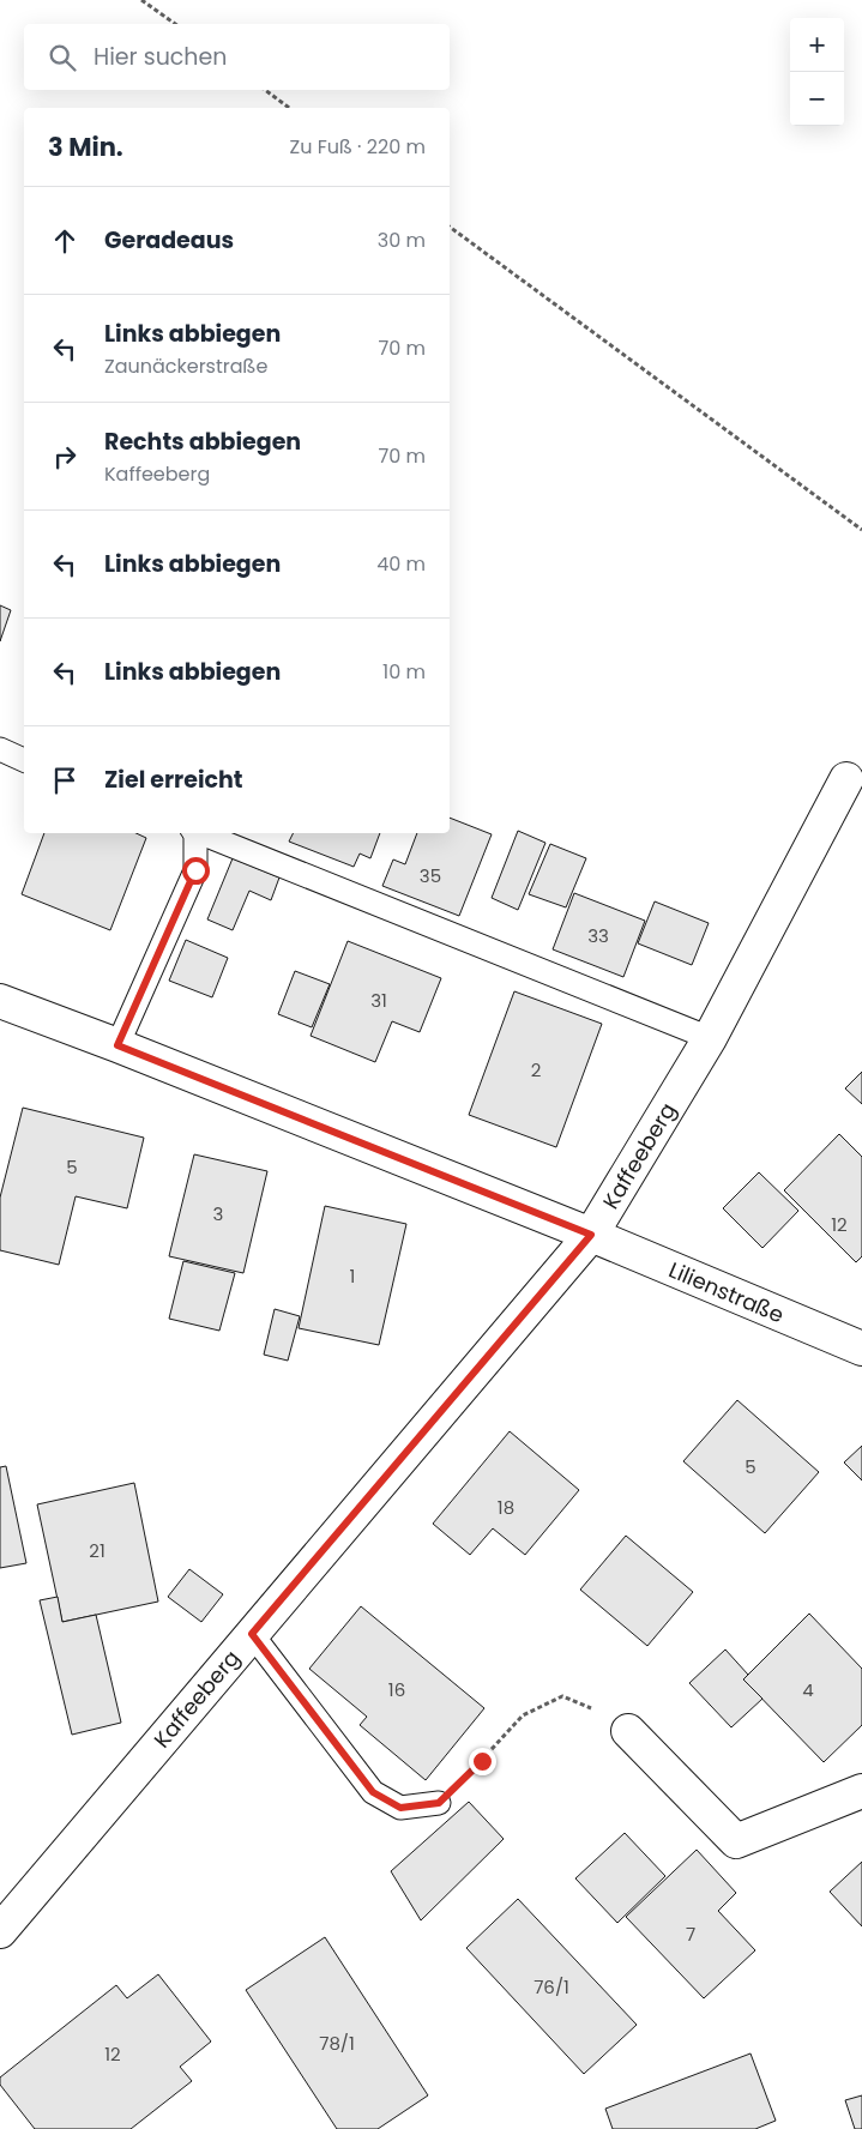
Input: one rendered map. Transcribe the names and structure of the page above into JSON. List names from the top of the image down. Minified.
{"streets":{"street":["Kaffeeberg","Lilienstraße"]},"crossings":[["Kaffeeberg","Lilienstraße"]],"house_numbers":["35","33","31","2","5","3","12","1","5","18","21","16","4","7","76/1","78/1","12"],"page":{"map_buttons":["+","−"],"search":"Hier suchen","heading":["3 Min.","Zu Fuß · 220 m"],"list":[["Geradeaus","30 m"],["Links abbiegen","Zaunäckerstraße","70 m"],["Rechts abbiegen","Kaffeeberg","70 m"],["Links abbiegen","40 m"],["Links abbiegen","10 m"],"Ziel erreicht"]}}
